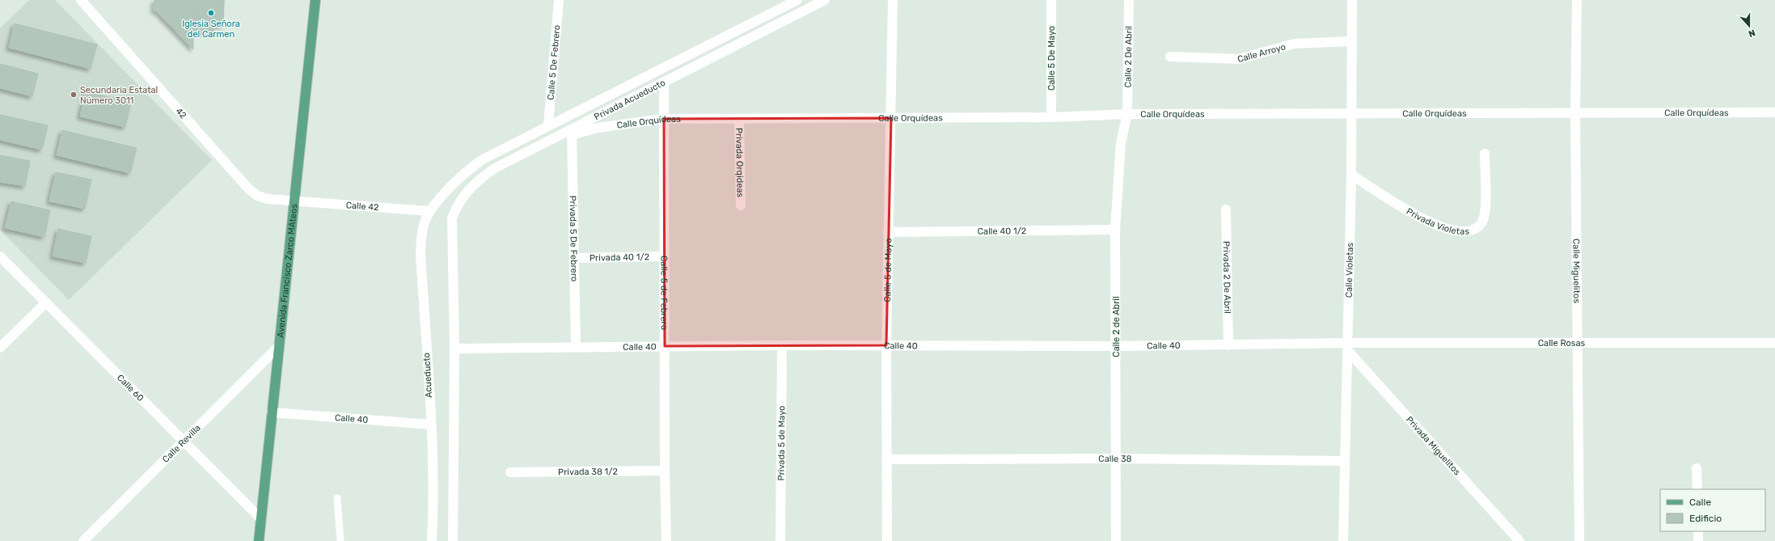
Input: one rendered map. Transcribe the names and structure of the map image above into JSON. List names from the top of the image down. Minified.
{"streets":{"main road":["Avenida Francisco Zarco MAteos"],"street":["Calle Arroyo","Calle 2 De Abril","Calle 5 De Mayo","Calle 5 De Febrero","Privada Acueducto","Calle Orquídeas","42","Privada Orqideas","Calle 42","Privada Violetas","Calle 40 1/2","Privada 5 De Febrero","Privada 40 1/2","Calle 5 de Mayo","Calle Miguelitos","Calle Violetas","Privada 2 De Abril","Calle 5 de Febrero","Calle 2 de Abril","Calle Rosas","Calle 40","Acueducto","Calle 60","Privada 5 de Mayo","Calle Revilla","Privada Miguelitos","Calle 38","Privada 38 1/2"]},"crossings":[["Calle Arroyo","Calle Violetas"],["Calle 2 De Abril","Calle Orquídeas"],["Calle 2 De Abril","Calle 2 de Abril"],["Calle 5 De Mayo","Calle Orquídeas"],["Calle 5 De Febrero","Privada Acueducto"],["Privada Acueducto","Calle Orquídeas"],["Privada Acueducto","Calle 42"],["Privada Acueducto","Privada 5 De Febrero"],["Privada Acueducto","Calle 5 de Febrero"],["Privada Acueducto","Calle 40"],["Privada Acueducto","Acueducto"],["Calle Orquídeas","Privada Orqideas"],["Calle Orquídeas","Privada 5 De Febrero"],["Calle Orquídeas","Calle 5 de Mayo"],["Calle Orquídeas","Calle Miguelitos"],["Calle Orquídeas","Calle Violetas"],["Calle Orquídeas","Calle 5 de Febrero"],["Calle Orquídeas","Calle 2 de Abril"],["42","Calle 42"],["42","Avenida Francisco Zarco MAteos"],["Calle 42","Avenida Francisco Zarco MAteos"],["Calle 42","Acueducto"],["Privada Violetas","Calle Violetas"],["Calle 40 1/2","Calle 5 de Mayo"],["Calle 40 1/2","Calle 2 de Abril"],["Privada 5 De Febrero","Privada 40 1/2"],["Privada 5 De Febrero","Calle 40"],["Privada 40 1/2","Calle 5 de Febrero"],["Calle 5 de Mayo","Calle 40"],["Calle 5 de Mayo","Calle 38"],["Calle Miguelitos","Calle Rosas"],["Avenida Francisco Zarco MAteos","Calle 40"],["Avenida Francisco Zarco MAteos","Calle 60"],["Avenida Francisco Zarco MAteos","Calle Revilla"],["Calle Violetas","Calle Rosas"],["Calle Violetas","Calle 40"],["Calle Violetas","Privada Miguelitos"],["Calle Violetas","Calle 38"],["Privada 2 De Abril","Calle 40"],["Calle 5 de Febrero","Calle 40"],["Calle 5 de Febrero","Privada 38 1/2"],["Calle 2 de Abril","Calle 40"],["Calle 2 de Abril","Calle 38"],["Calle Rosas","Calle 40"],["Calle Rosas","Privada Miguelitos"],["Calle 40","Acueducto"],["Calle 40","Privada 5 de Mayo"],["Calle 40","Privada Miguelitos"],["Calle 60","Calle Revilla"]],"places":["Iglesia Señora del Carmen","Secundaria Estatal Número 3011"],"legend":["Calle","Edificio"],"north":"bottom"}
